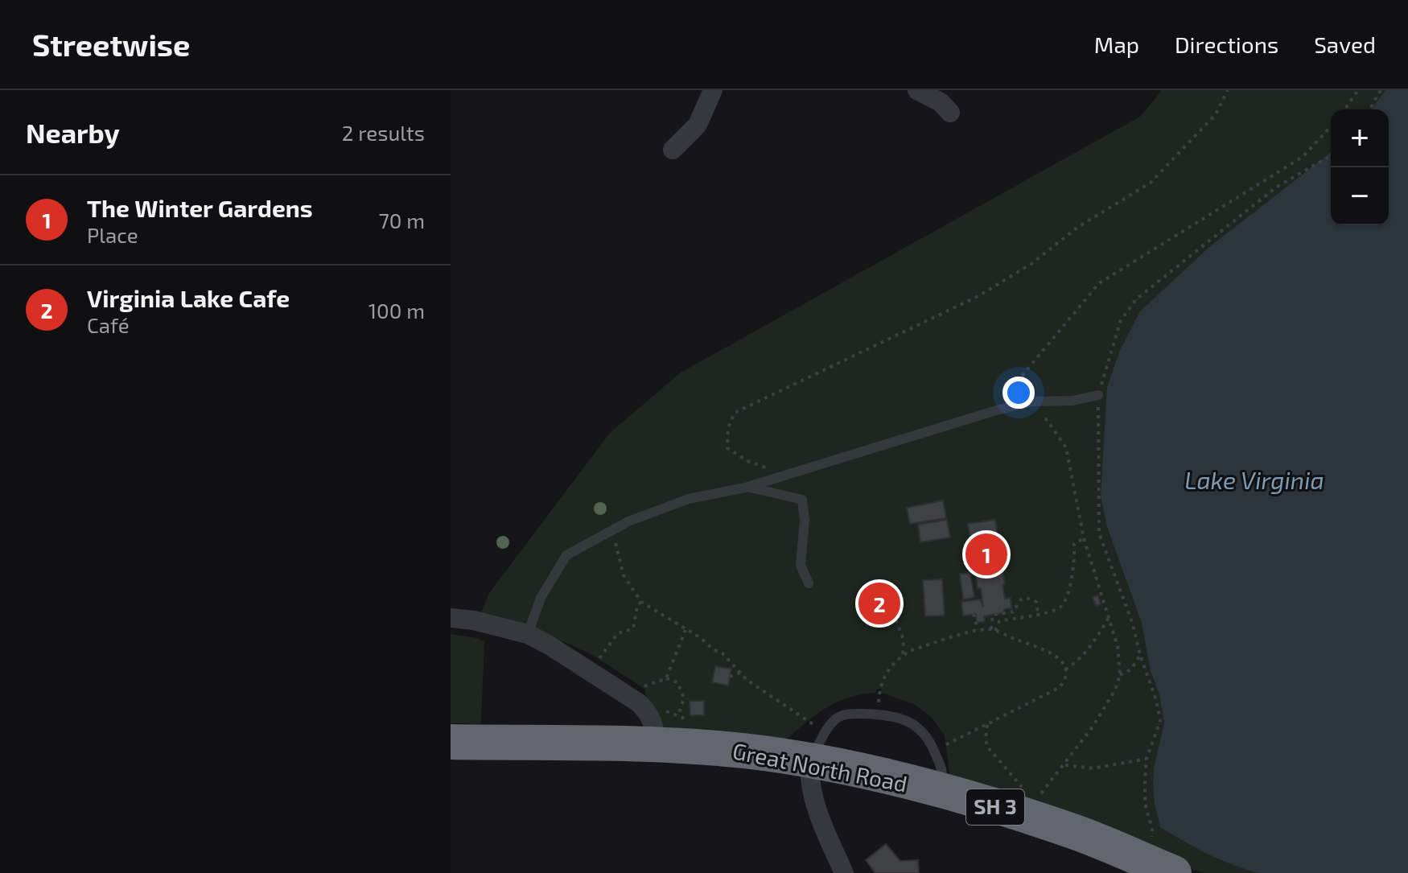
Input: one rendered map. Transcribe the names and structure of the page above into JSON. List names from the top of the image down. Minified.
{"streets":{"highway":["Great North Road","SH 3"]},"water":["Lake Virginia"],"page":{"header":"Streetwise","nav":["Map","Directions","Saved"],"heading":["Nearby","2 results"],"map_buttons":["+","−"],"list":[{"mark":"1","name":"The Winter Gardens","note":"Place","value":"70 m"},{"mark":"2","name":"Virginia Lake Cafe","note":"Café","value":"100 m"}],"pins":["1","2"]}}
